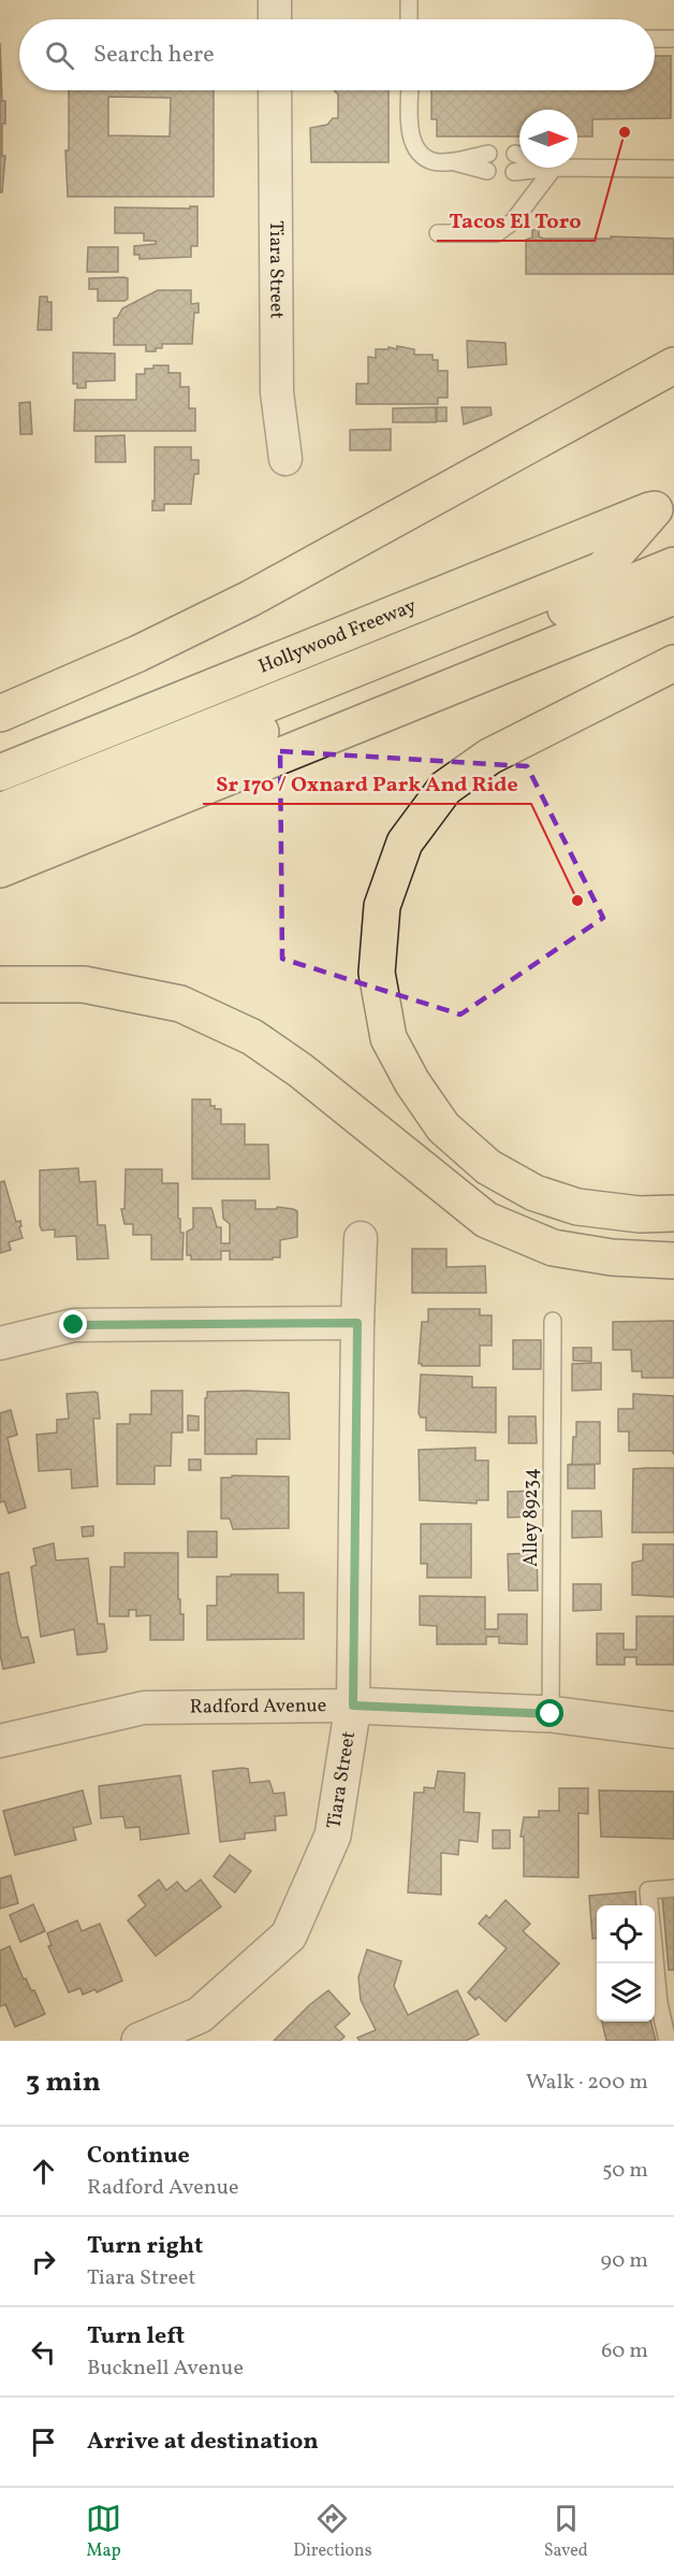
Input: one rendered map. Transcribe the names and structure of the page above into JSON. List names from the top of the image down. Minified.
{"streets":{"highway":["Hollywood Freeway"],"street":["Tiara Street","Radford Avenue"],"lane":["Alley 89234"]},"crossings":[["Tiara Street","Radford Avenue"],["Alley 89234","Radford Avenue"]],"places":["Tacos El Toro","Sr 170 / Oxnard Park And Ride"],"north":"right","page":{"search":"Search here","heading":["3 min","Walk · 200 m"],"list":[["Continue","Radford Avenue","50 m"],["Turn right","Tiara Street","90 m"],["Turn left","Bucknell Avenue","60 m"],"Arrive at destination"],"nav":["Map","Directions","Saved"]}}
